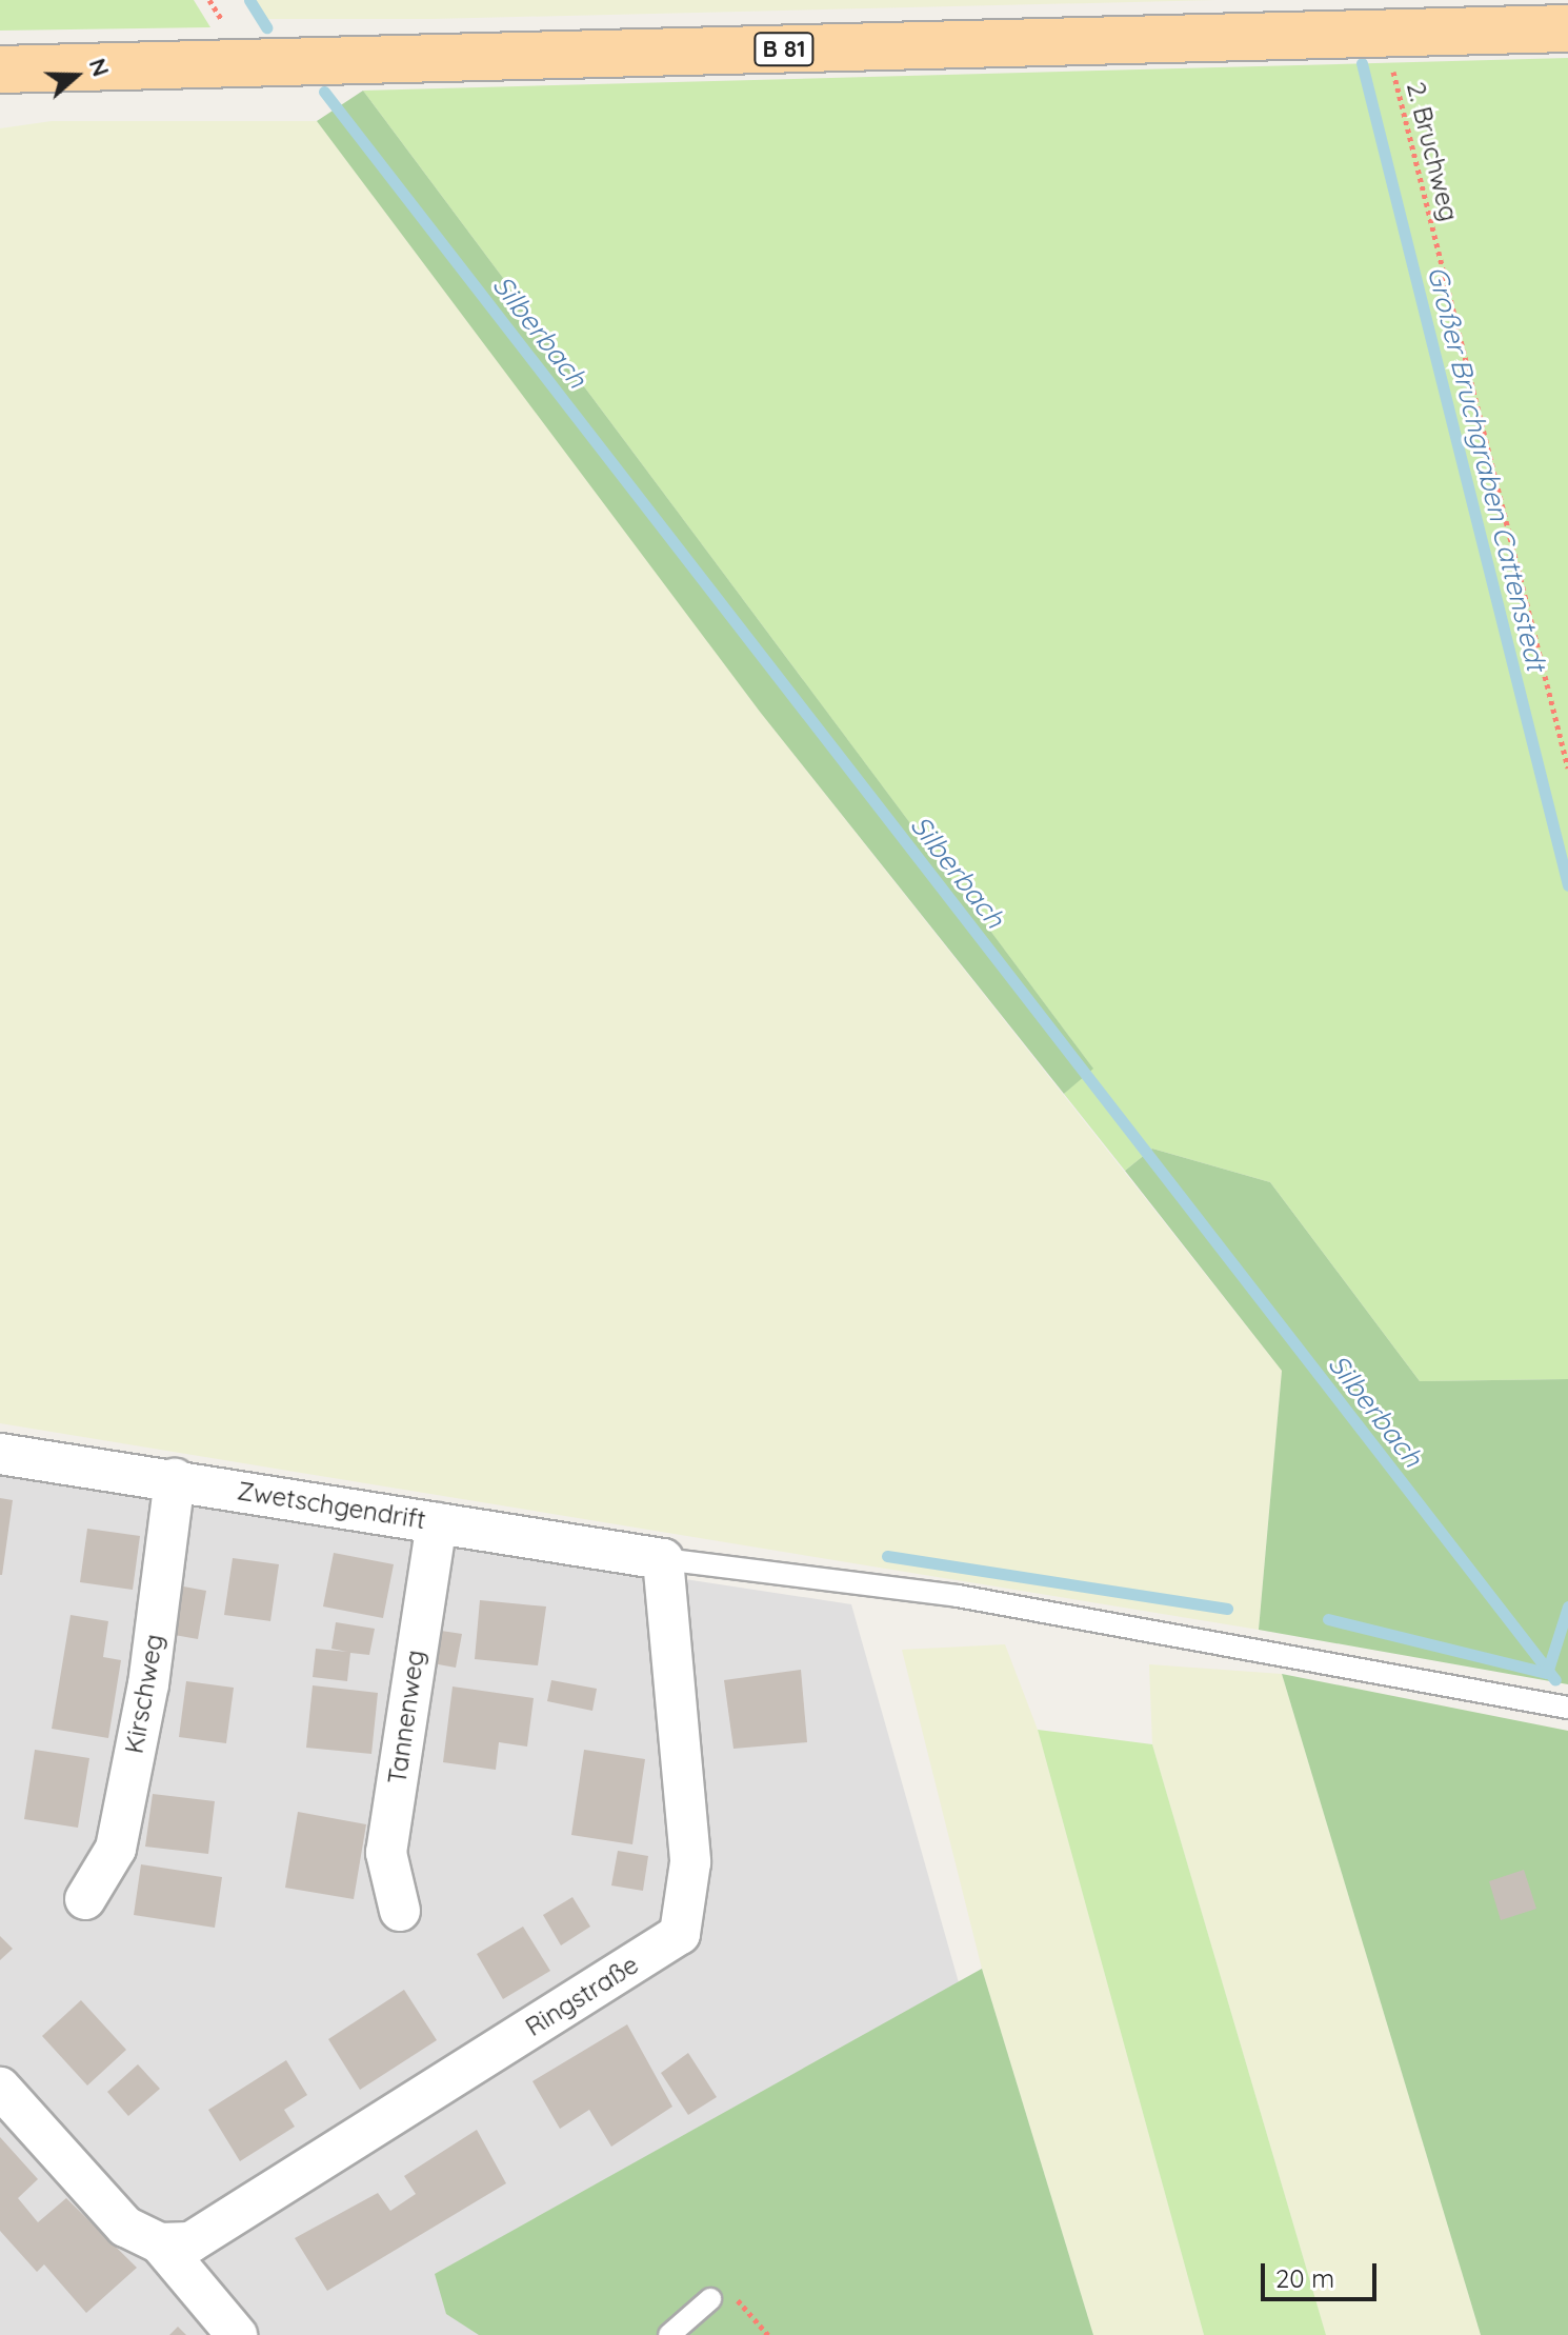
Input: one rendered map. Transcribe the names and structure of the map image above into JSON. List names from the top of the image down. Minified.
{"streets":{"main road":["B 81"],"street":["Zwetschgendrift","Kirschweg","Tannenweg","Ringstraße"],"path":["2. Bruchweg"]},"crossings":[["B 81","2. Bruchweg"],["Zwetschgendrift","Kirschweg"],["Zwetschgendrift","Tannenweg"],["Zwetschgendrift","Ringstraße"]],"water":["Silberbach","Großer Bruchgraben Cattenstedt"],"scale_bar":"20 m","north":"right"}
